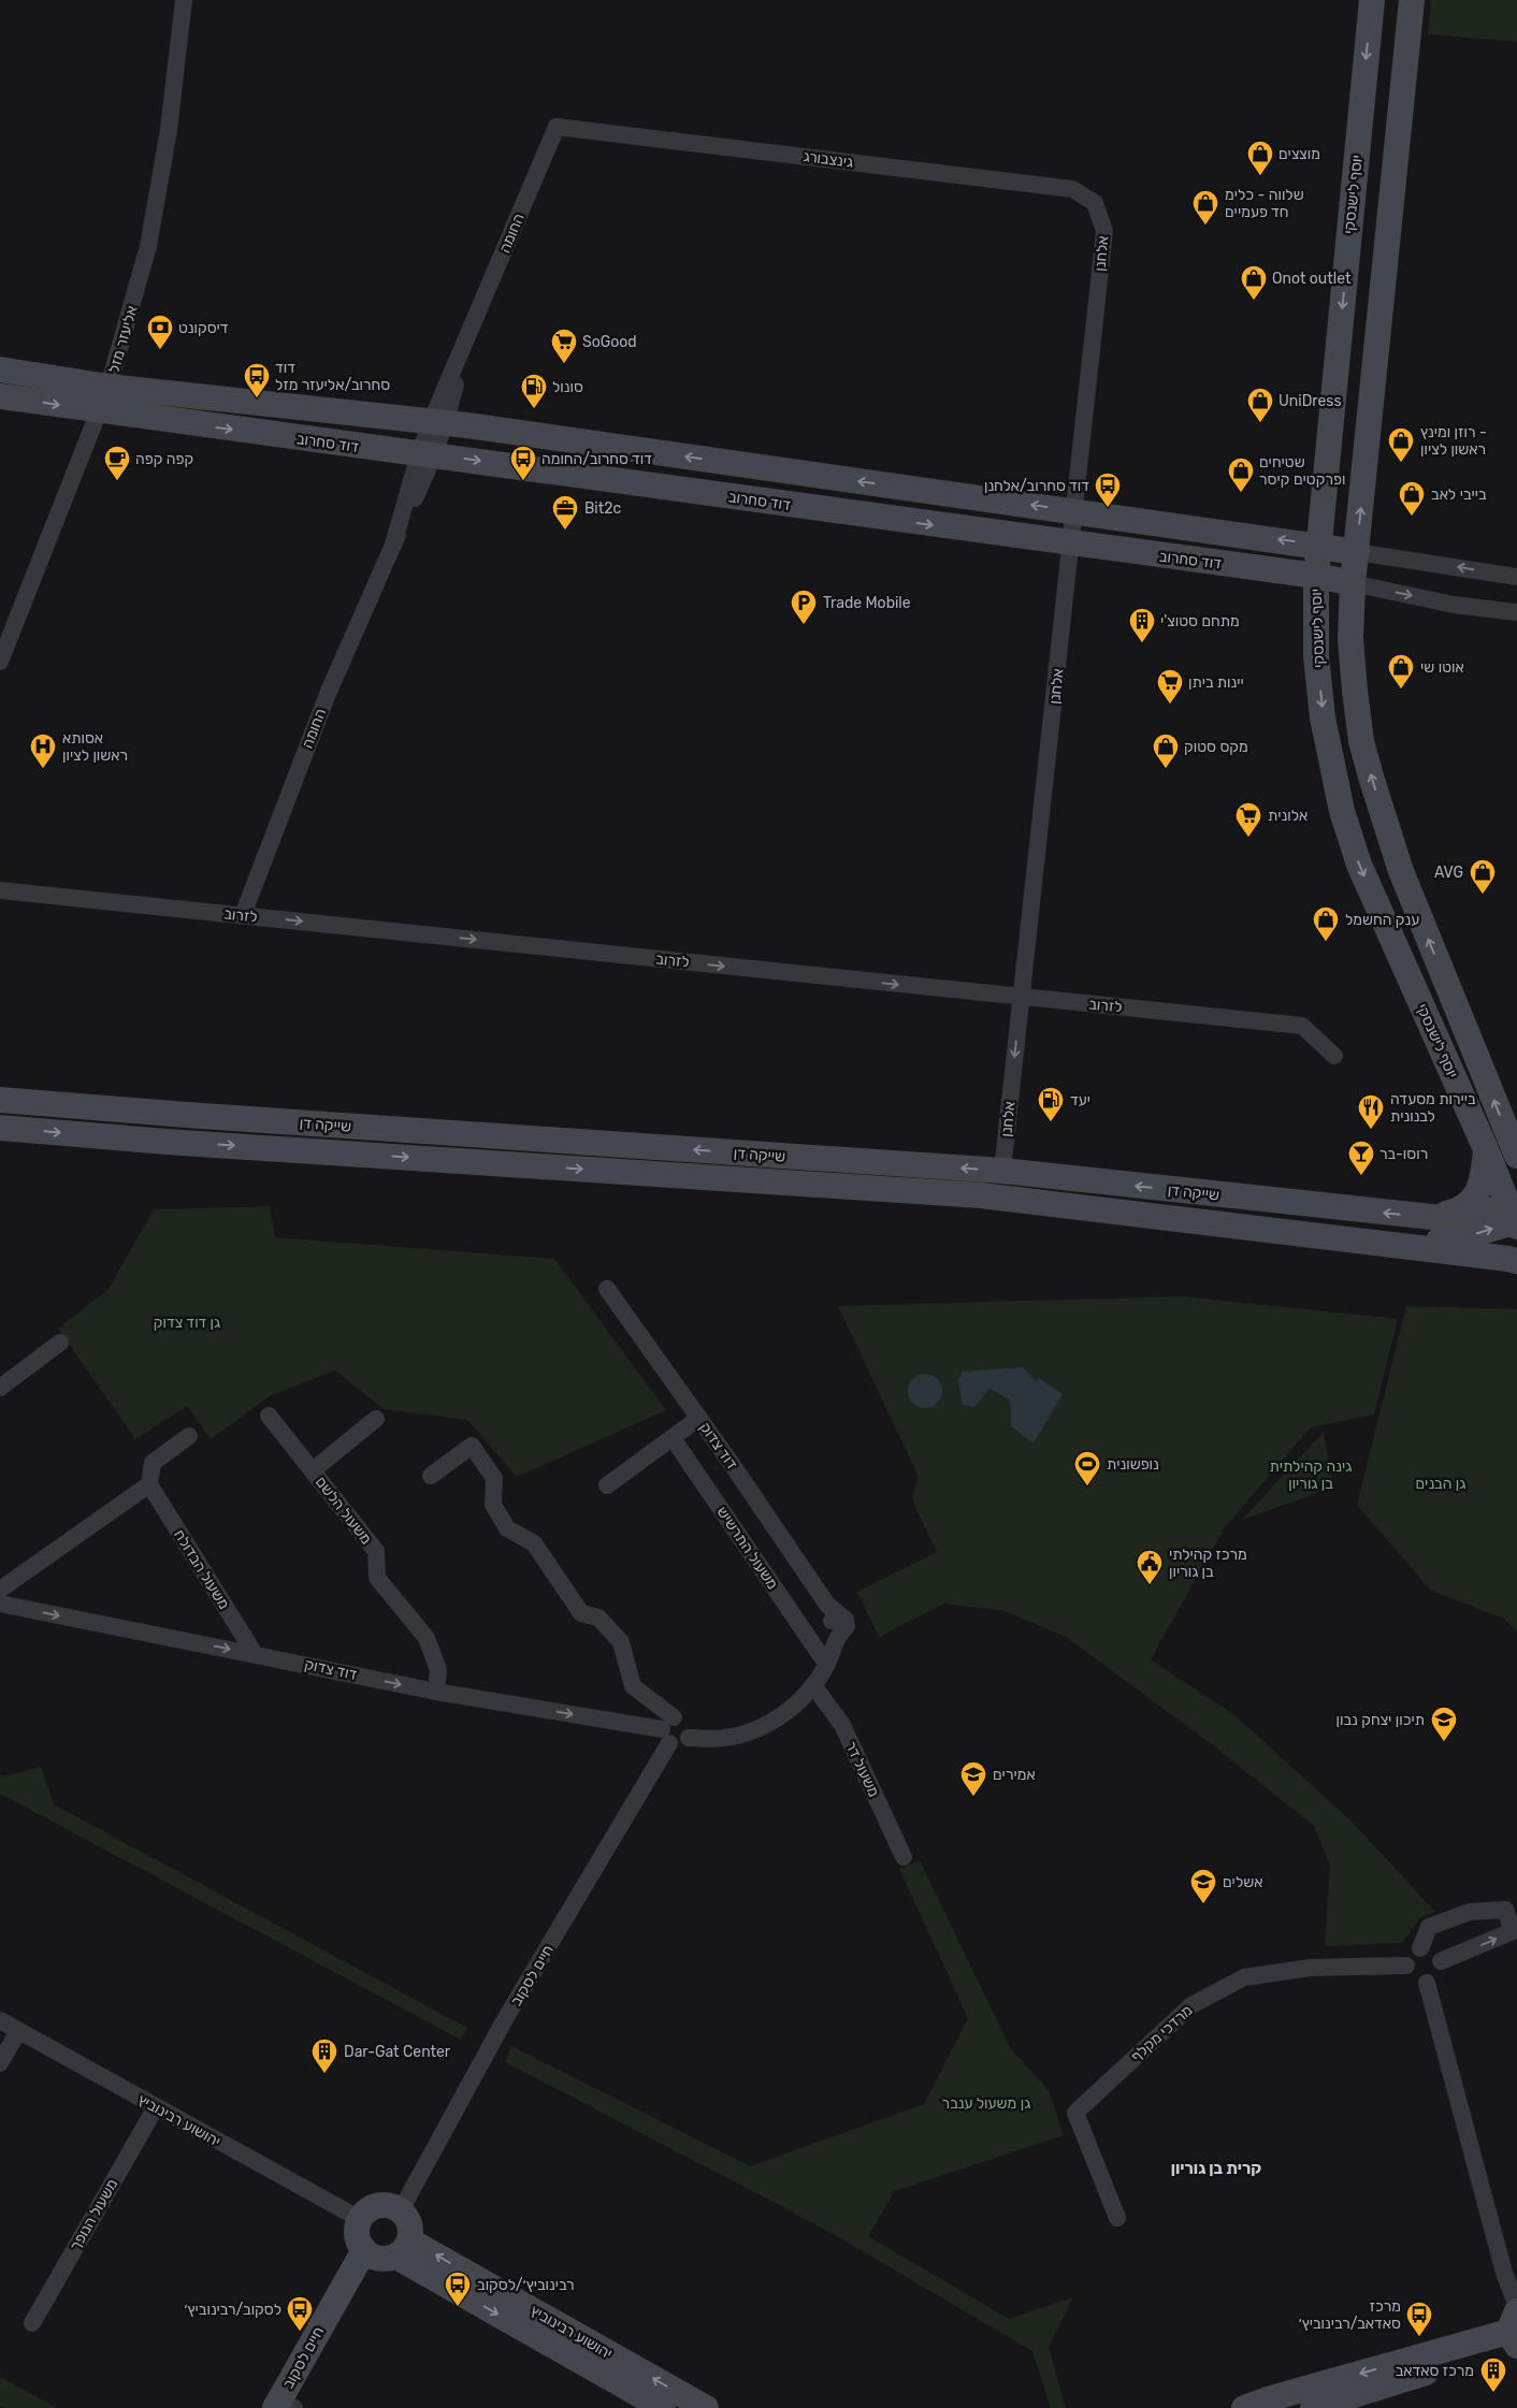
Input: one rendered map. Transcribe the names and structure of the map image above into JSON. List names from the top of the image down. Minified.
{"streets":{"street":["גינצבורג","יוסף לישנסקי","החומה","אלחנן","אליעזר מזל","דוד סחרוב","לזרוב","שייקה דן","דוד צדוק","משעול הלשם","משעול התרשיש","משעול הבדולח","משעול דר","חיים לסקוב","מרדכי מקלף","יהושוע רבינוביץ","משעול הנופך"]},"crossings":[["גינצבורג","החומה"],["גינצבורג","אלחנן"],["יוסף לישנסקי","דוד סחרוב"],["יוסף לישנסקי","שייקה דן"],["החומה","דוד סחרוב"],["החומה","לזרוב"],["אלחנן","דוד סחרוב"],["אלחנן","לזרוב"],["אלחנן","שייקה דן"],["אליעזר מזל","דוד סחרוב"],["דוד צדוק","משעול הלשם"],["דוד צדוק","משעול הבדולח"],["דוד צדוק","חיים לסקוב"],["חיים לסקוב","יהושוע רבינוביץ"],["יהושוע רבינוביץ","משעול הנופך"]],"one_way":["לזרוב","דוד צדוק"],"districts":["קרית בן גוריון"],"parks":["גן דוד צדוק","גינה קהילתית בן גוריון","גן הבנים","גן משעול ענבר"],"places":{"shop":["מוצצים","שלווה - כלימ חד פעמיים","Onot outlet","UniDress","רוזן ומינץ - ראשון לציון","שטיחים ופרקטים קיסר","בייבי לאב","אוטו שי","מקס סטוק","AVG","ענק החשמל"],"bank":["דיסקונט"],"supermarket":["SoGood","יינות ביתן","אלונית"],"bus stop":["דוד סחרוב/אליעזר מזל","דוד סחרוב/החומה","דוד סחרוב/אלחנן","רבינוביץ׳/לסקוב","לסקוב/רבינוביץ׳","מרכז סאדאב/רבינוביץ׳"],"fuel station":["סונול","יעד"],"cafe":["קפה קפה"],"office":["Bit2c"],"parking":["Trade Mobile"],"building":["מתחם סטוצ'י","Dar-Gat Center","מרכז סאדאב"],"hospital":["אסותא ראשון לציון"],"restaurant":["ביירות מסעדה לבנונית"],"bar":["רוסו-בר"],"sports":["נופשונית"],"public building":["מרכז קהילתי בן גוריון"],"school or university":["תיכון יצחק נבון","אמירים","אשלים"]}}
